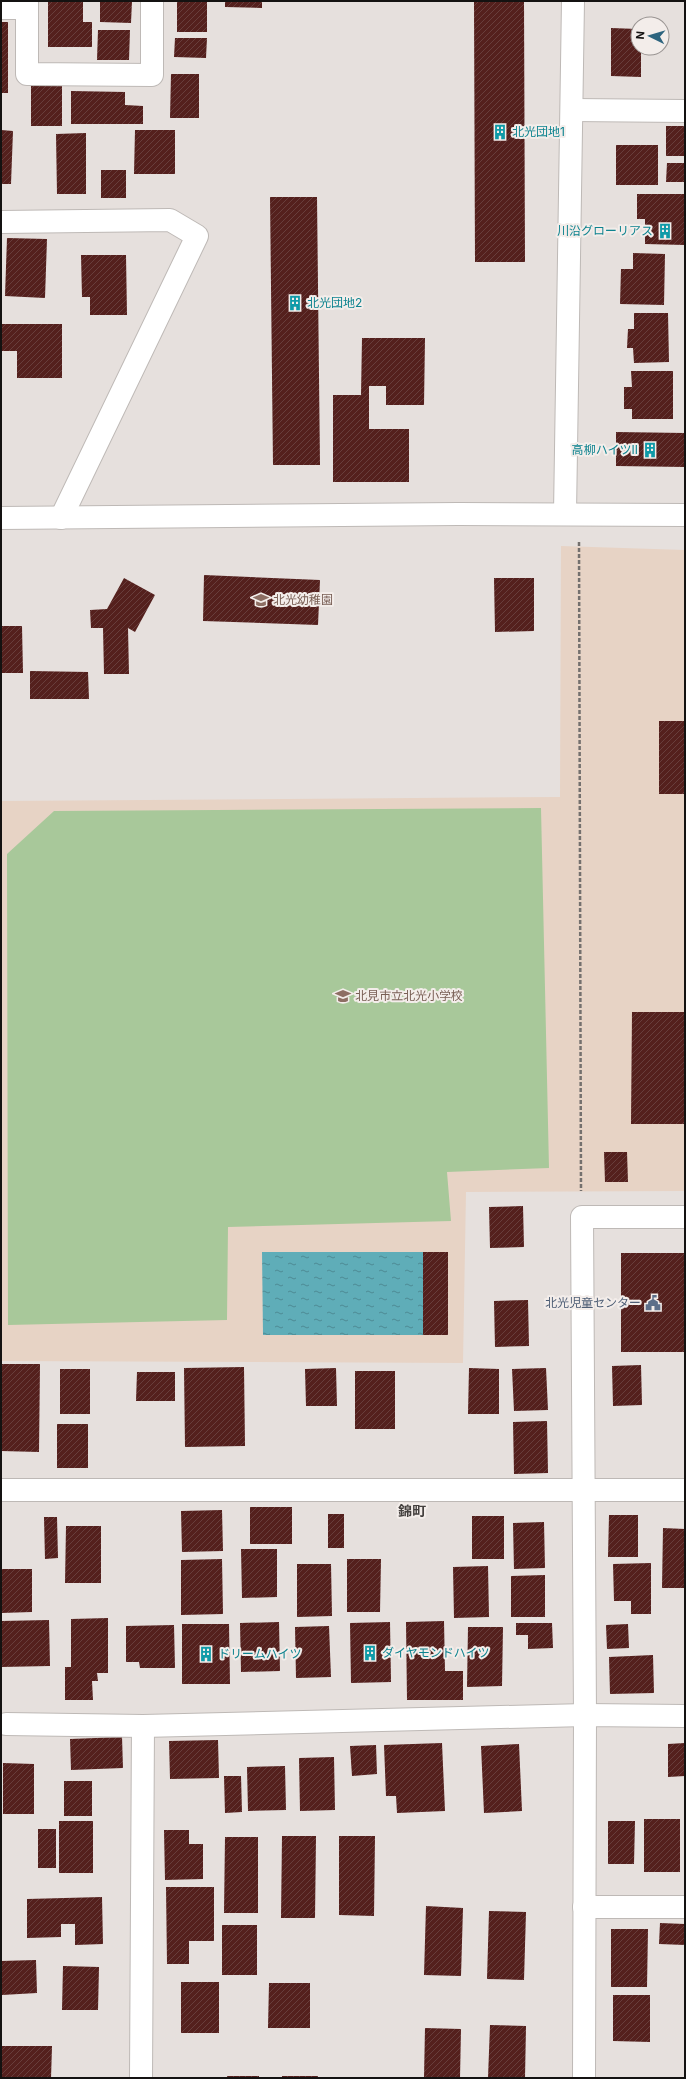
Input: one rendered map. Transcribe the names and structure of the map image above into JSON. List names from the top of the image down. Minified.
{"districts":["錦町"],"places":{"building":["北光団地1","川沿グローリアス","北光団地2","高柳ハイツⅡ","ダイヤモンドハイツ","ドリームハイツ"],"school or university":["北光幼稚園","北見市立北光小学校"],"public building":["北光児童センター"]},"north":"left"}
